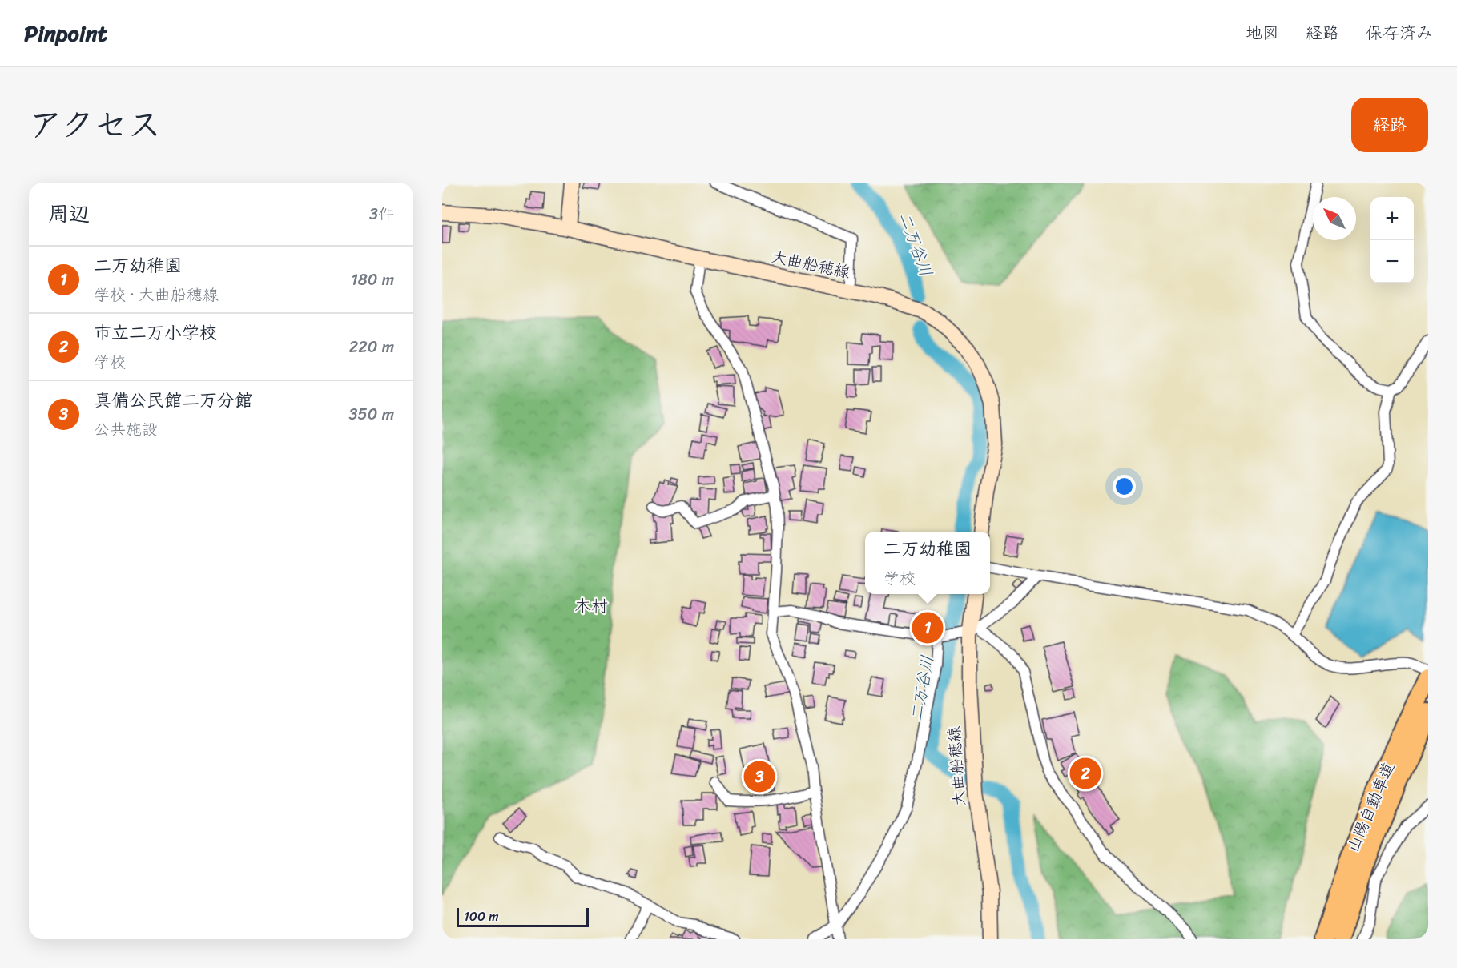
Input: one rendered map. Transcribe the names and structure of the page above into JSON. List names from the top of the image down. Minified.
{"streets":{"highway":["山陽自動車道"],"main road":["大曲船穂線"]},"districts":["木村"],"water":["二万谷川"],"scale_bar":"100 m","north":"top left","page":{"header":"Pinpoint","nav":["地図","経路","保存済み"],"title":"アクセス","buttons":"経路","heading":["周辺","3件"],"map_buttons":["+","−"],"list":[{"mark":"1","name":"二万幼稚園","note":"学校 · 大曲船穂線","value":"180 m"},{"mark":"2","name":"市立二万小学校","note":"学校","value":"220 m"},{"mark":"3","name":"真備公民館二万分館","note":"公共施設","value":"350 m"}],"popup":["二万幼稚園","学校"],"pins":["1","2","3"],"scale":"100 m"}}
